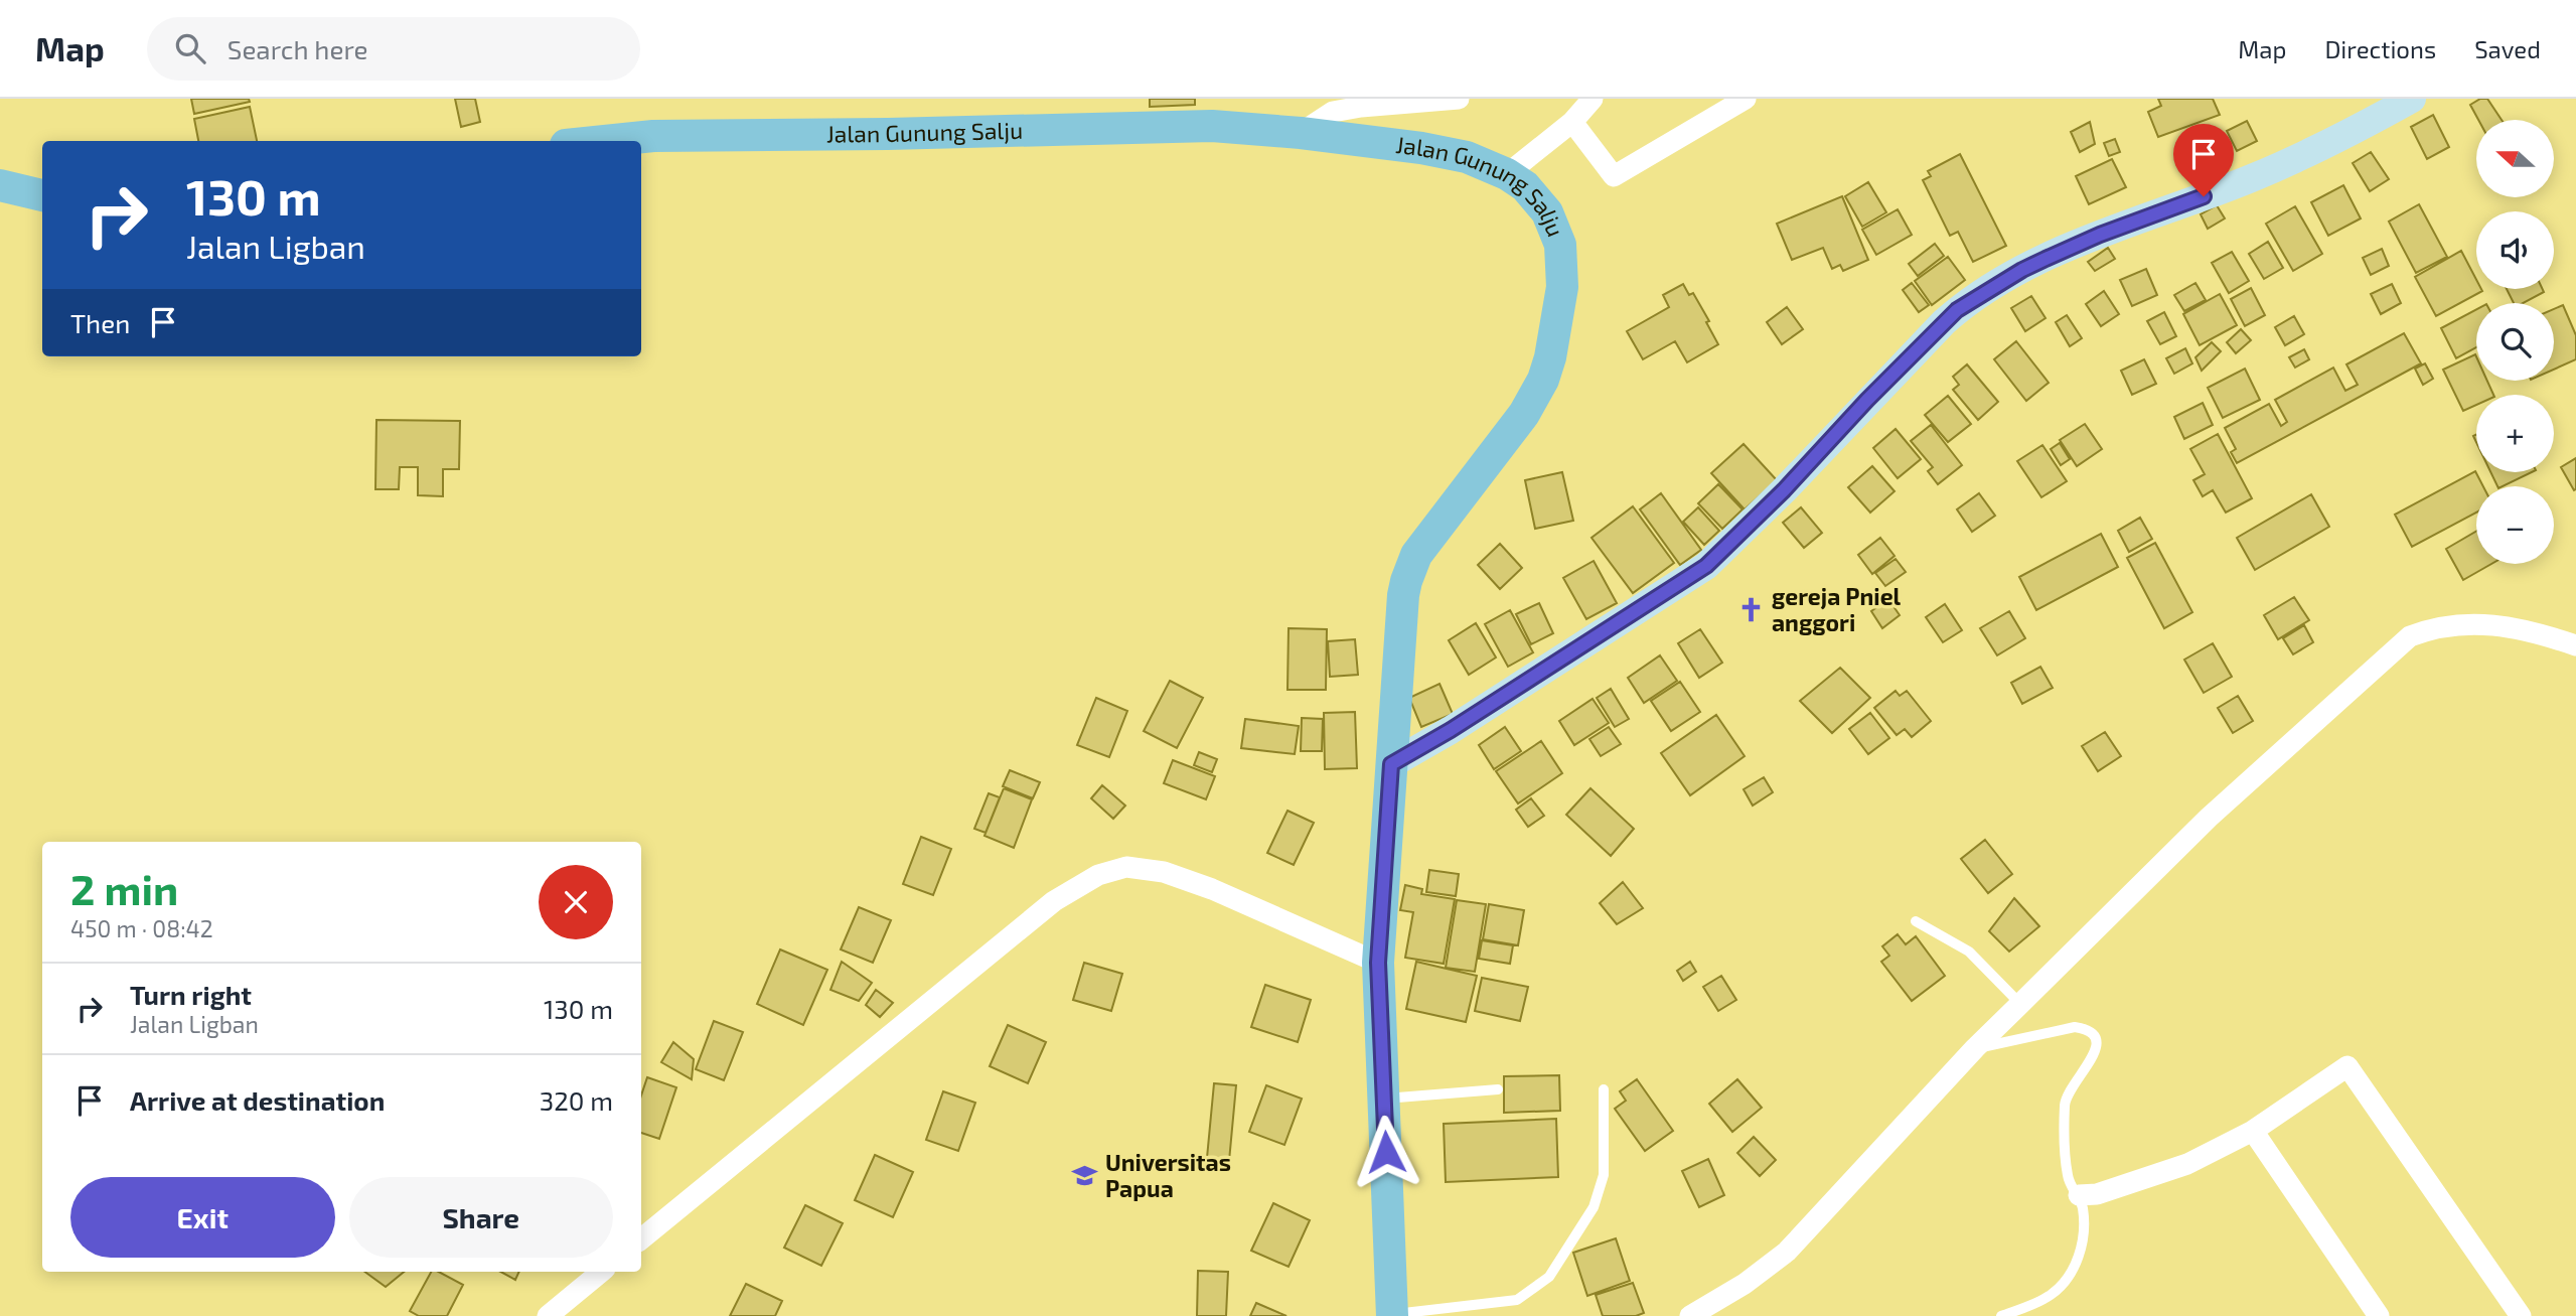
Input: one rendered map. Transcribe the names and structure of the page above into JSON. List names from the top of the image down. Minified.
{"streets":{"main road":["Jalan Gunung Salju"]},"places":{"church":["gereja Pniel anggori"],"school or university":["Universitas Papua"]},"north":"left","page":{"header":"Map","search":"Search here","nav":["Map","Directions","Saved"],"map_buttons":["+","−"],"turn":["130 m","Jalan Ligban"],"then":"Then","heading":["2 min","450 m · 08:42"],"list":[{"name":"Turn right","note":"Jalan Ligban","value":"130 m"},{"name":"Arrive at destination","value":"320 m"}],"buttons":["Exit","Share"]}}
